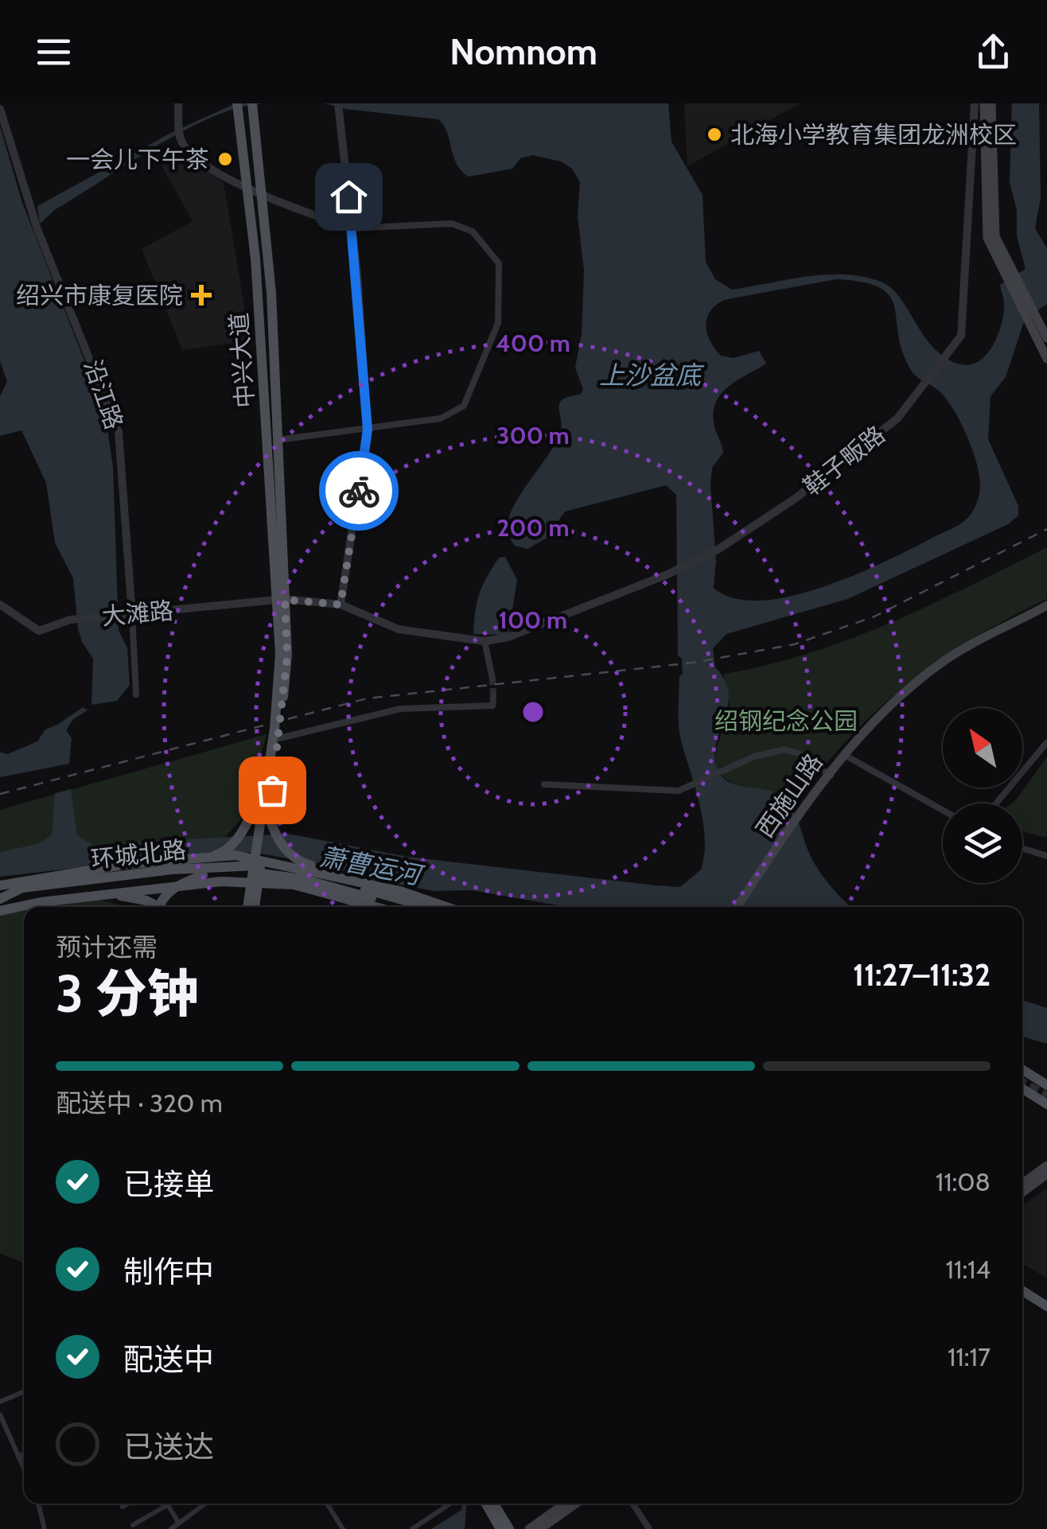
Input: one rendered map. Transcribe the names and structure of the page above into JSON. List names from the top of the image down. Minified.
{"streets":{"main road":["中兴大道","西施山路","环城北路"],"street":["沿江路","鞋子畈路","大滩路"]},"crossings":[["中兴大道","鞋子畈路"],["中兴大道","大滩路"],["沿江路","大滩路"],["鞋子畈路","大滩路"]],"water":["上沙盆底","萧曹运河"],"parks":["绍钢纪念公园"],"places":{"other":["北海小学教育集团龙洲校区","一会儿下午茶"],"health":["绍兴市康复医院"]},"north":"top left","page":{"header":"Nomnom","heading":["3 分钟","预计还需","11:27–11:32"],"bar":"配送中 · 320 m","list":[["已接单","11:08"],["制作中","11:14"],["配送中","11:17"],"已送达"]},"rings":["400 m","300 m","200 m","100 m"]}
